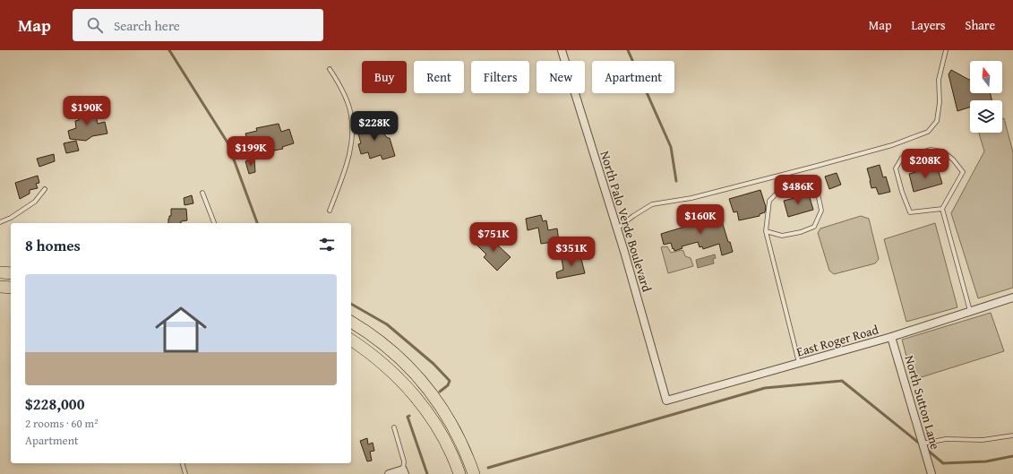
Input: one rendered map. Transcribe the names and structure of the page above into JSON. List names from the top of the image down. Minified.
{"streets":{"street":["North Palo Verde Boulevard","East Roger Road","North Sutton Lane"]},"crossings":[["North Palo Verde Boulevard","East Roger Road"],["East Roger Road","North Sutton Lane"]],"north":"top","page":{"header":"Map","search":"Search here","nav":["Map","Layers","Share"],"chip":["Buy","Rent","Filters","New","Apartment"],"price":["$190K","$228K","$199K","$208K","$486K","$160K","$751K","$351K"],"heading":"8 homes","list":[{"name":"$228,000","note":"2 rooms · 60 m² · Apartment"}]}}
